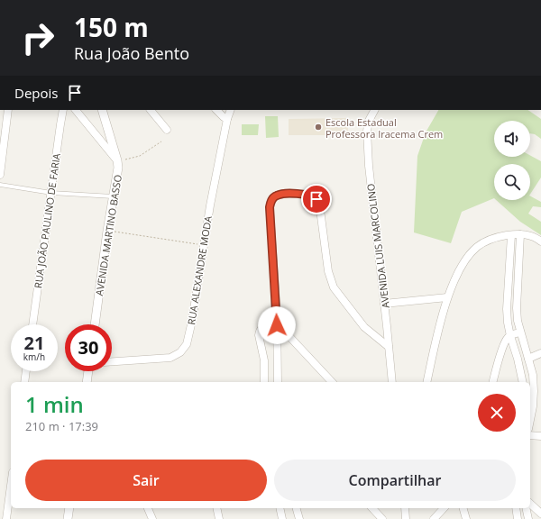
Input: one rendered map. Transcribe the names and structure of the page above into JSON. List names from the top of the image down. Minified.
{"streets":{"street":["RUA JOÃO PAULINO DE FARIA","AVENIDA MARTINO BASSO","AVENIDA LUIS MARCOLINO","RUA ALEXANDRE MODA"]},"places":["Escola Estadual Professora Iracema Crem"],"page":{"turn":["150 m","Rua João Bento"],"then":"Depois","speed":"21 km/h","limit":"30","heading":["1 min","210 m · 17:39"],"buttons":["Sair","Compartilhar"]}}
